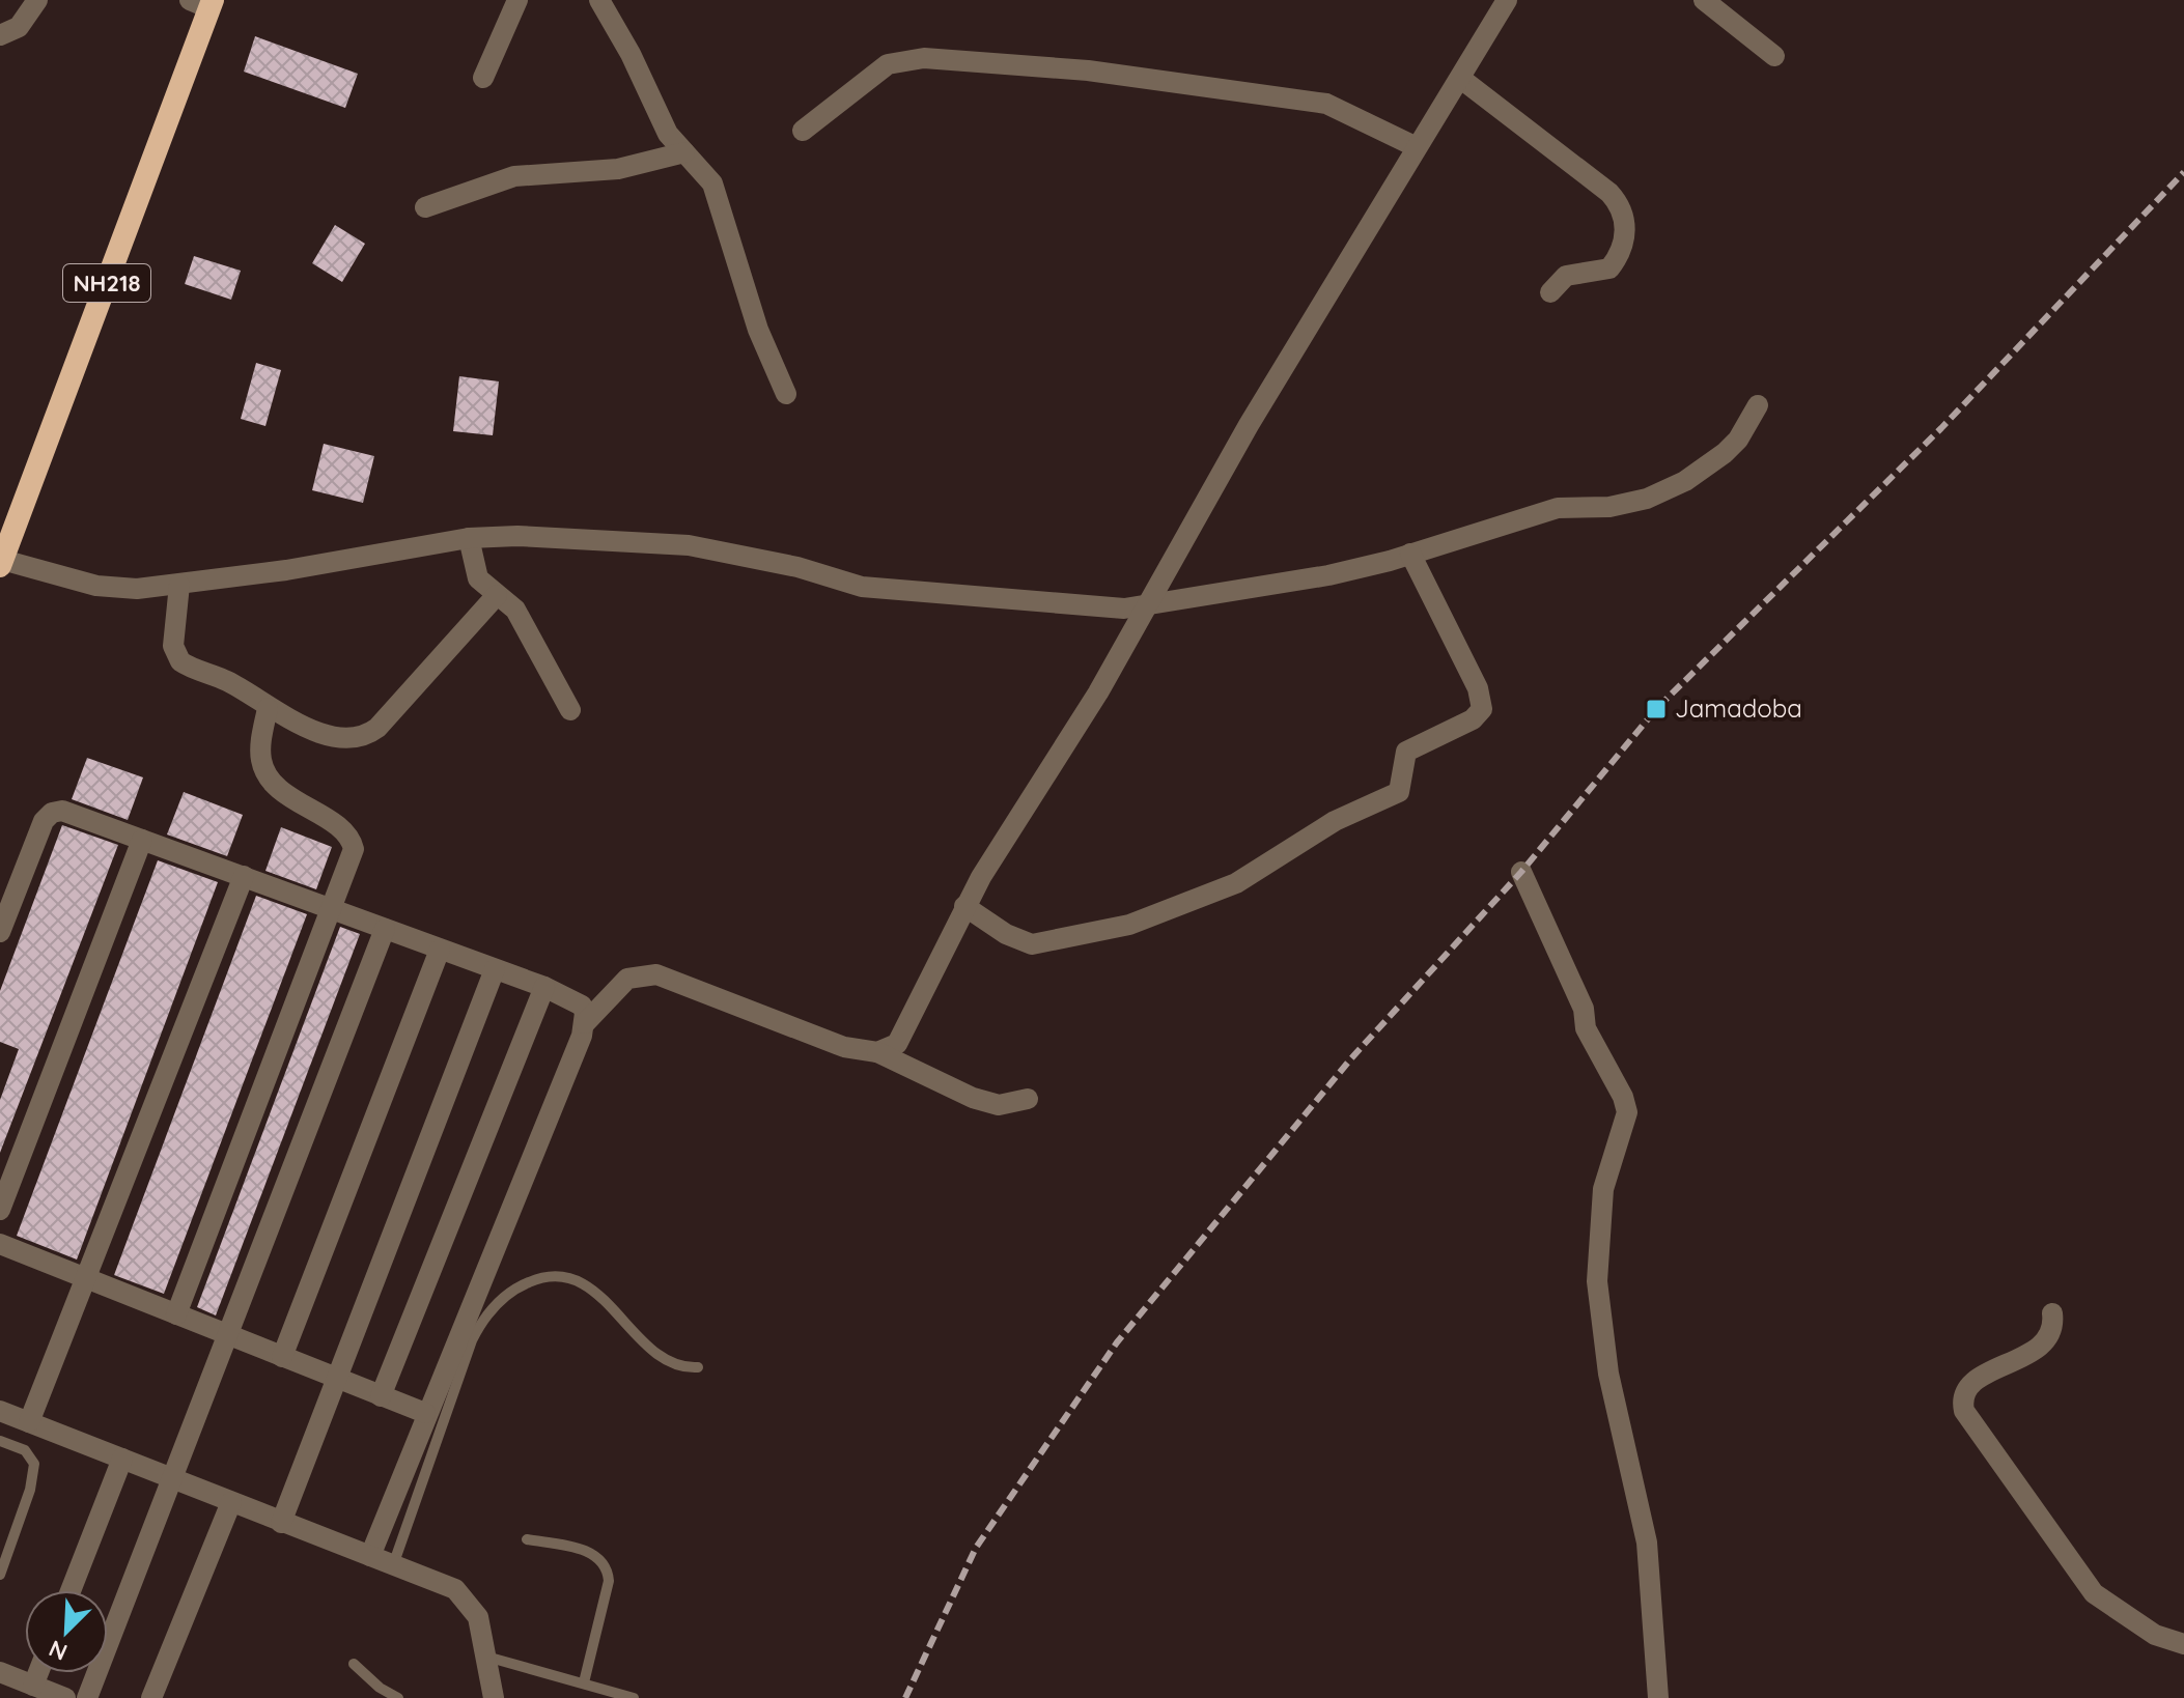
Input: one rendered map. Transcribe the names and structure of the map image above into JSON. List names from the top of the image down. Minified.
{"streets":{"highway":["NH218"]},"places":{"transit":["Jamadoba"]},"north":"bottom left"}
